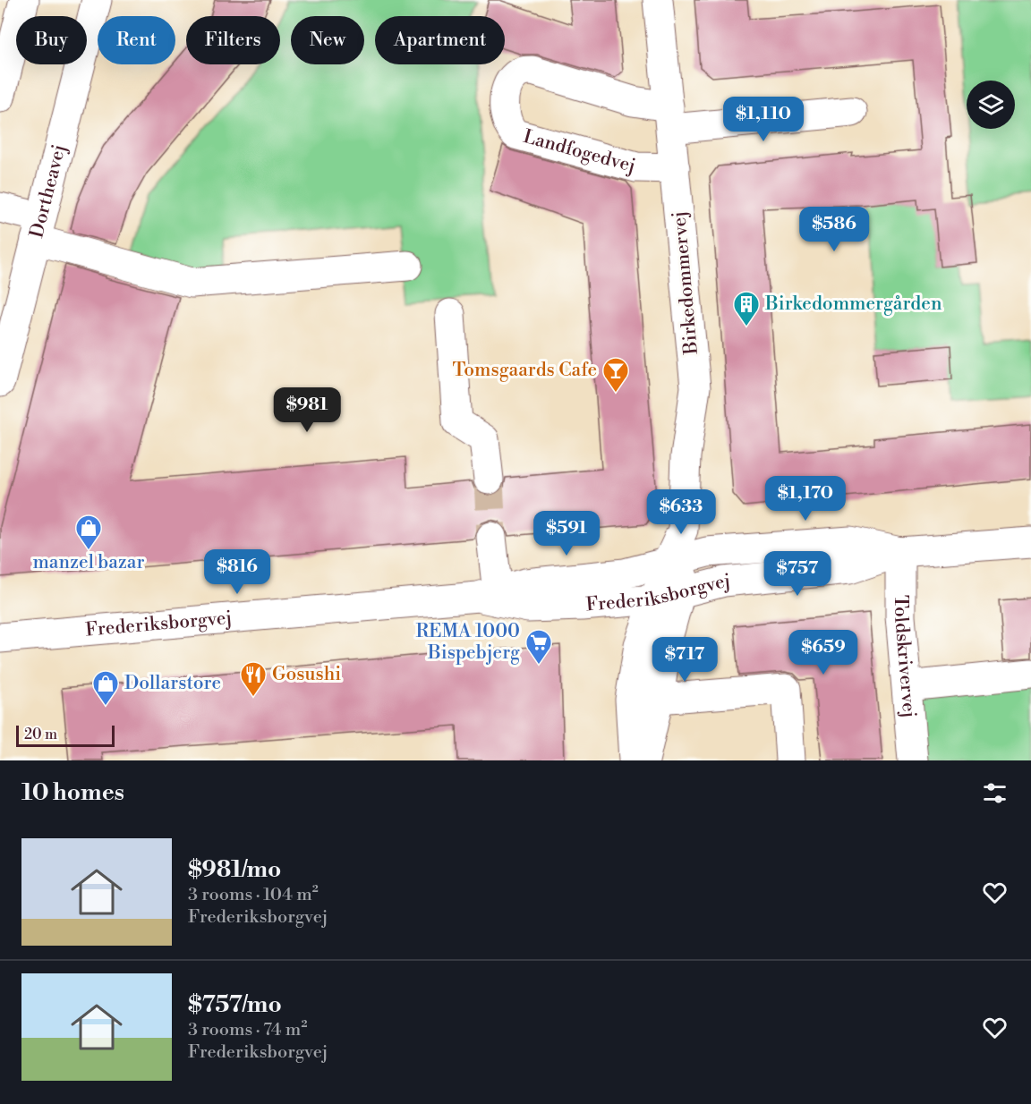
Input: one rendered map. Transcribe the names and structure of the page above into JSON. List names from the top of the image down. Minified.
{"streets":{"street":["Landfogedvej","Dortheavej","Birkedommervej","Frederiksborgvej","Toldskrivervej"]},"crossings":[["Landfogedvej","Birkedommervej"],["Birkedommervej","Frederiksborgvej"],["Frederiksborgvej","Toldskrivervej"]],"places":{"building":["Birkedommergården"],"bar":["Tomsgaards Cafe"],"shop":["manzel bazar","Dollarstore"],"supermarket":["REMA 1000 Bispebjerg"],"restaurant":["Gosushi"]},"scale_bar":"20 m","page":{"chip":["Buy","Rent","Filters","New","Apartment"],"price":["$1,110","$586","$981","$1,170","$633","$591","$816","$757","$659","$717"],"scale":"20 m","heading":"10 homes","list":[{"name":"$981/mo","note":"3 rooms · 104 m² · Frederiksborgvej"},{"name":"$757/mo","note":"3 rooms · 74 m² · Frederiksborgvej"}]}}
